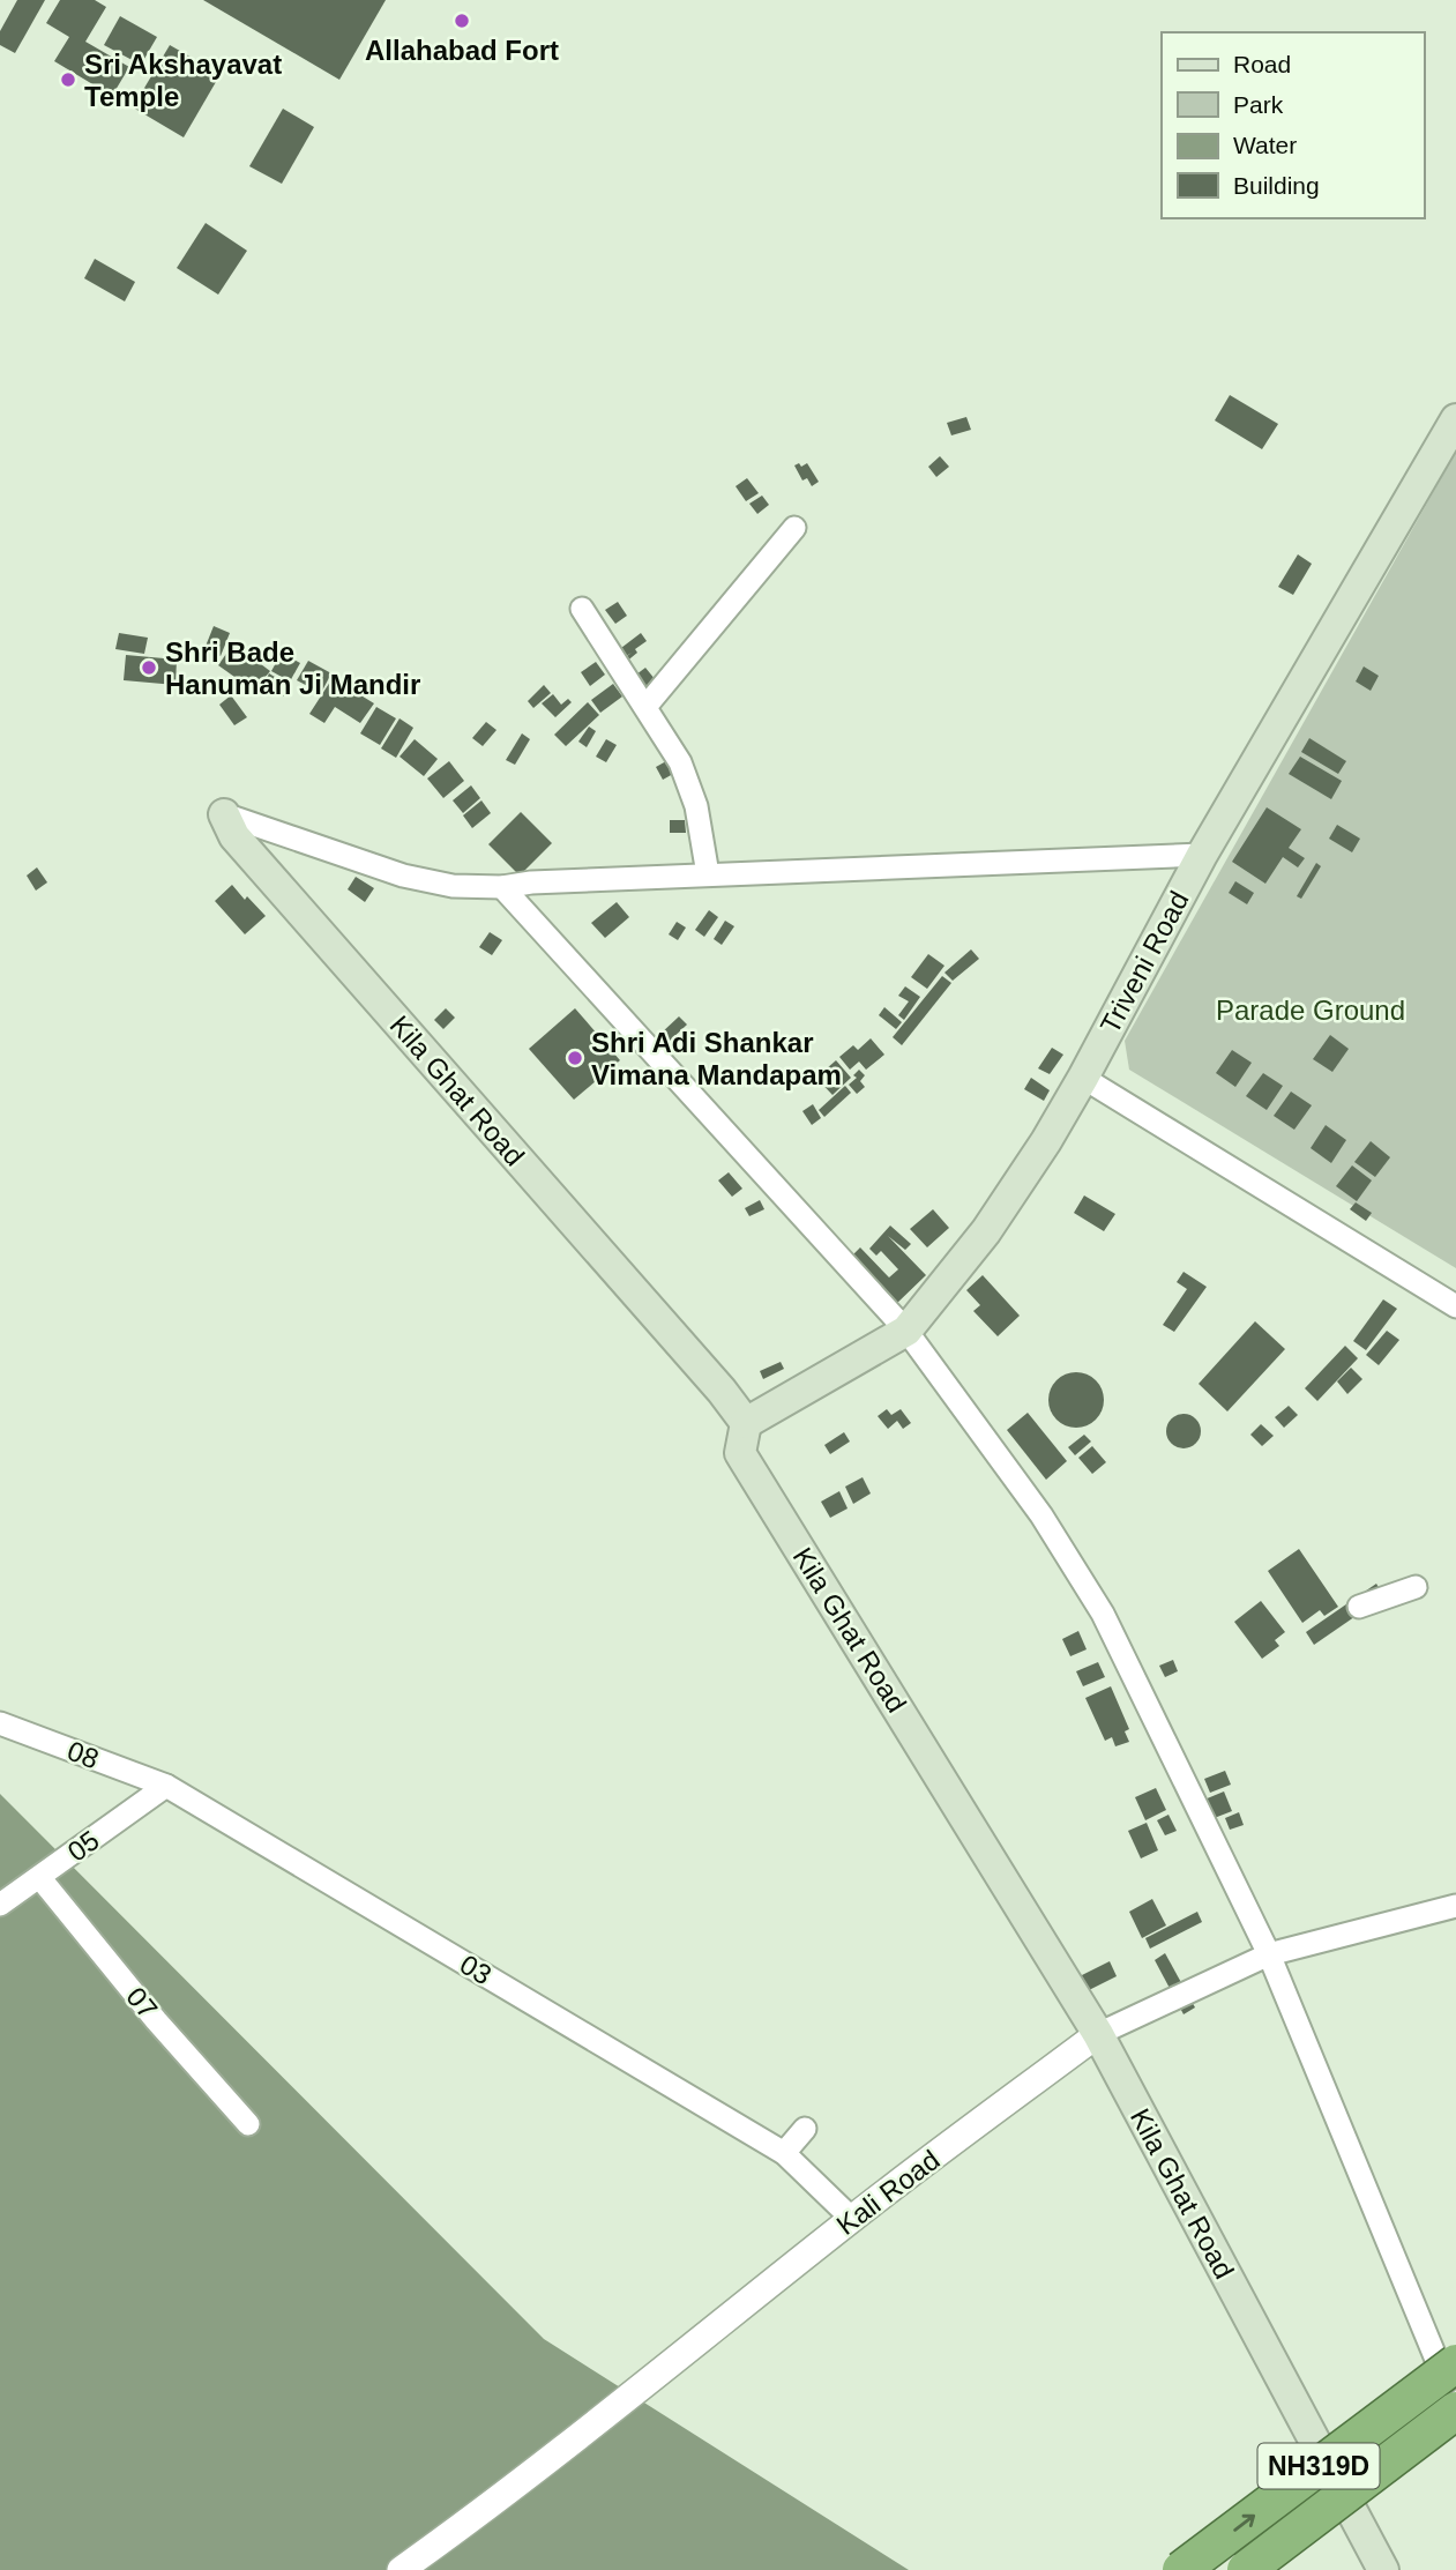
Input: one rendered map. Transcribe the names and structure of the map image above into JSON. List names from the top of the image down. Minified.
{"streets":{"highway":["NH319D"],"main road":["Triveni Road","Kila Ghat Road"],"street":["08","05","03","07","Kali Road"]},"crossings":[["Triveni Road","Kila Ghat Road"],["Kila Ghat Road","Kali Road"],["08","05"],["08","03"],["05","03"],["05","07"],["03","Kali Road"]],"parks":["Parade Ground"],"places":["Allahabad Fort","Sri Akshayavat Temple","Shri Bade Hanuman Ji Mandir","Shri Adi Shankar Vimana Mandapam"],"legend":["Road","Park","Water","Building"]}
